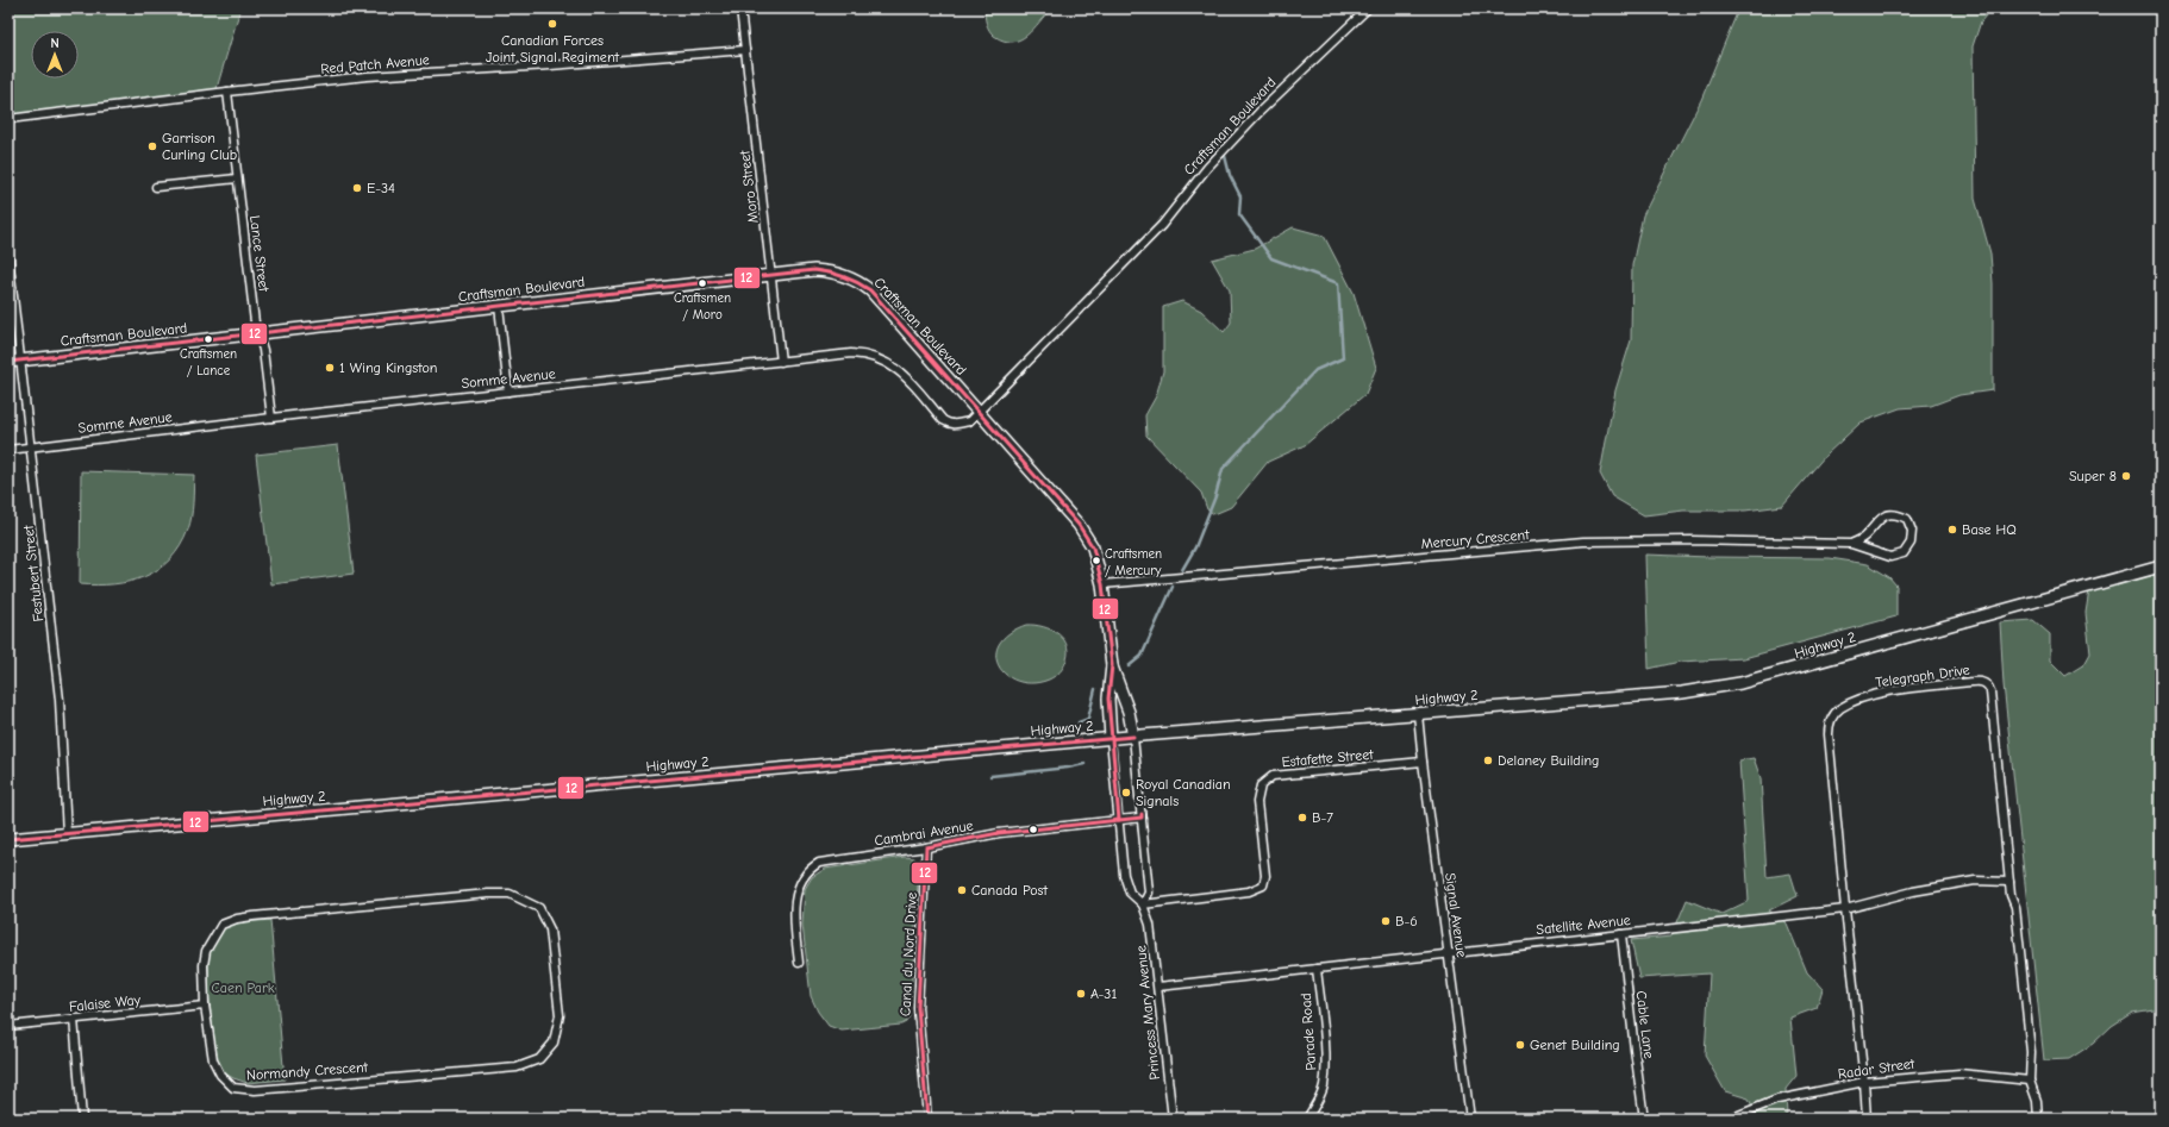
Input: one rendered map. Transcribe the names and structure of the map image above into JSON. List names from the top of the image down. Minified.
{"streets":{"main road":["Craftsman Boulevard","Highway 2"],"street":["Red Patch Avenue","Moro Street","Lance Street","Somme Avenue","Mercury Crescent","Festubert Street","Telegraph Drive","Estafette Street","Cambrai Avenue","Signal Avenue","Satellite Avenue","Canal du Nord Drive","Falaise Way","Princess Mary Avenue","Cable Lane","Parade Road","Radar Street","Normandy Crescent"]},"crossings":[["Red Patch Avenue","Moro Street"],["Red Patch Avenue","Lance Street"],["Craftsman Boulevard","Moro Street"],["Craftsman Boulevard","Lance Street"],["Craftsman Boulevard","Somme Avenue"],["Craftsman Boulevard","Mercury Crescent"],["Craftsman Boulevard","Festubert Street"],["Craftsman Boulevard","Highway 2"],["Craftsman Boulevard","Princess Mary Avenue"],["Moro Street","Somme Avenue"],["Lance Street","Somme Avenue"],["Somme Avenue","Festubert Street"],["Festubert Street","Highway 2"],["Highway 2","Signal Avenue"],["Highway 2","Princess Mary Avenue"],["Telegraph Drive","Satellite Avenue"],["Telegraph Drive","Radar Street"],["Estafette Street","Signal Avenue"],["Estafette Street","Princess Mary Avenue"],["Cambrai Avenue","Canal du Nord Drive"],["Cambrai Avenue","Princess Mary Avenue"],["Signal Avenue","Satellite Avenue"],["Satellite Avenue","Princess Mary Avenue"],["Satellite Avenue","Cable Lane"],["Satellite Avenue","Parade Road"],["Falaise Way","Normandy Crescent"]],"parks":["Caen Park"],"places":["Canadian Forces Joint Signal Regiment","Garrison Curling Club","E-34","Craftsmen / Moro","Craftsmen / Lance","1 Wing Kingston","Super 8","Base HQ","Craftsmen / Mercury","Delaney Building","Royal Canadian Signals","B-7","Canada Post","B-6","A-31","Genet Building"],"lines":["transit line 12"],"north":"top"}
